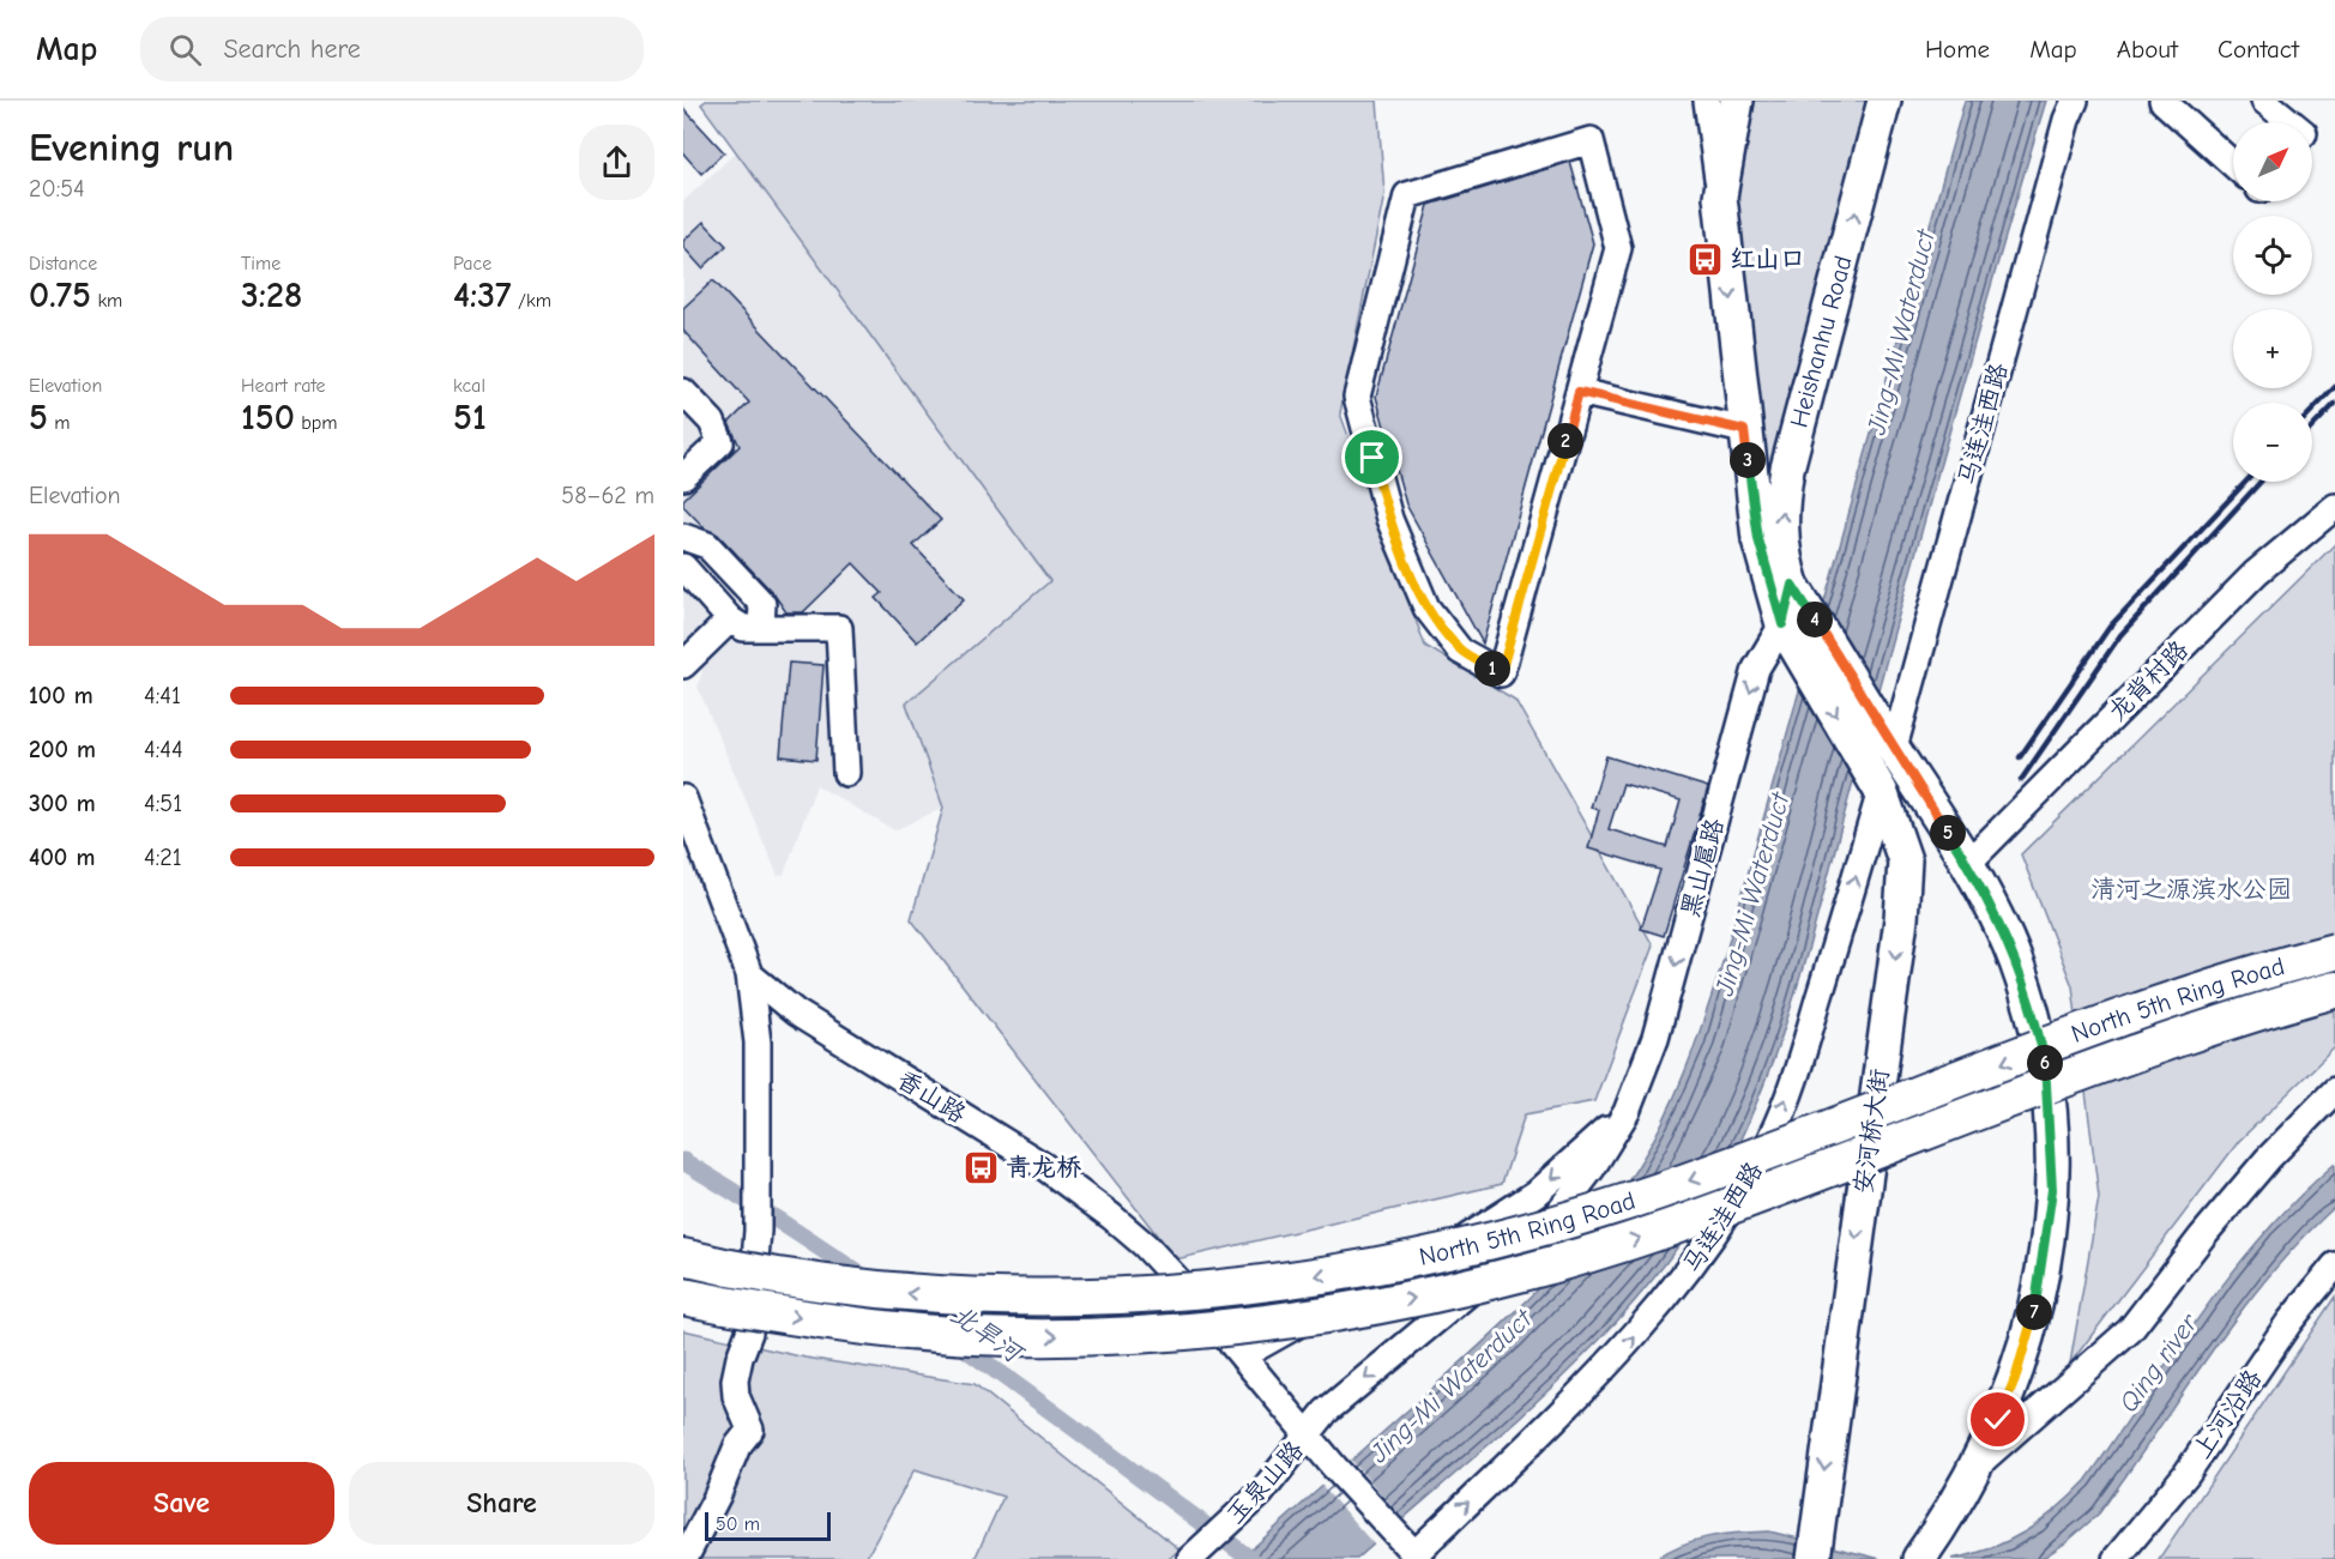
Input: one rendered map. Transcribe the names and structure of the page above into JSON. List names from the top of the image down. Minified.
{"streets":{"highway":["North 5th Ring Road"],"main road":["Heishanhu Road","安河桥大街"],"street":["马连洼西路","龙背村路","黑山扈路","香山路","上河沿路","玉泉山路"]},"crossings":[["Heishanhu Road","黑山扈路"],["Heishanhu Road","安河桥大街"],["马连洼西路","安河桥大街"],["龙背村路","安河桥大街"],["黑山扈路","香山路"],["黑山扈路","玉泉山路"],["香山路","玉泉山路"]],"one_way":["马连洼西路","黑山扈路"],"water":["Jing-Mi Waterduct","北旱河","Qing river"],"parks":["清河之源滨水公园"],"places":{"bus stop":["红山口","青龙桥"]},"scale_bar":"50 m","north":"top right","page":{"header":"Map","search":"Search here","nav":["Home","Map","About","Contact"],"heading":["Evening run","20:54"],"map_buttons":["+","−"],"stats":[["Distance","0.75 km"],["Time","3:28"],["Pace","4:37 /km"],["Elevation","5 m"],["Heart rate","150 bpm"],["kcal","51"]],"pins":["2","3","4","1","5","6","7"],"chart":["Elevation","58–62 m"],"list":[{"name":"100 m","note":"4:41"},{"name":"200 m","note":"4:44"},{"name":"300 m","note":"4:51"},{"name":"400 m","note":"4:21"}],"buttons":["Save","Share"],"scale":"50 m"}}
